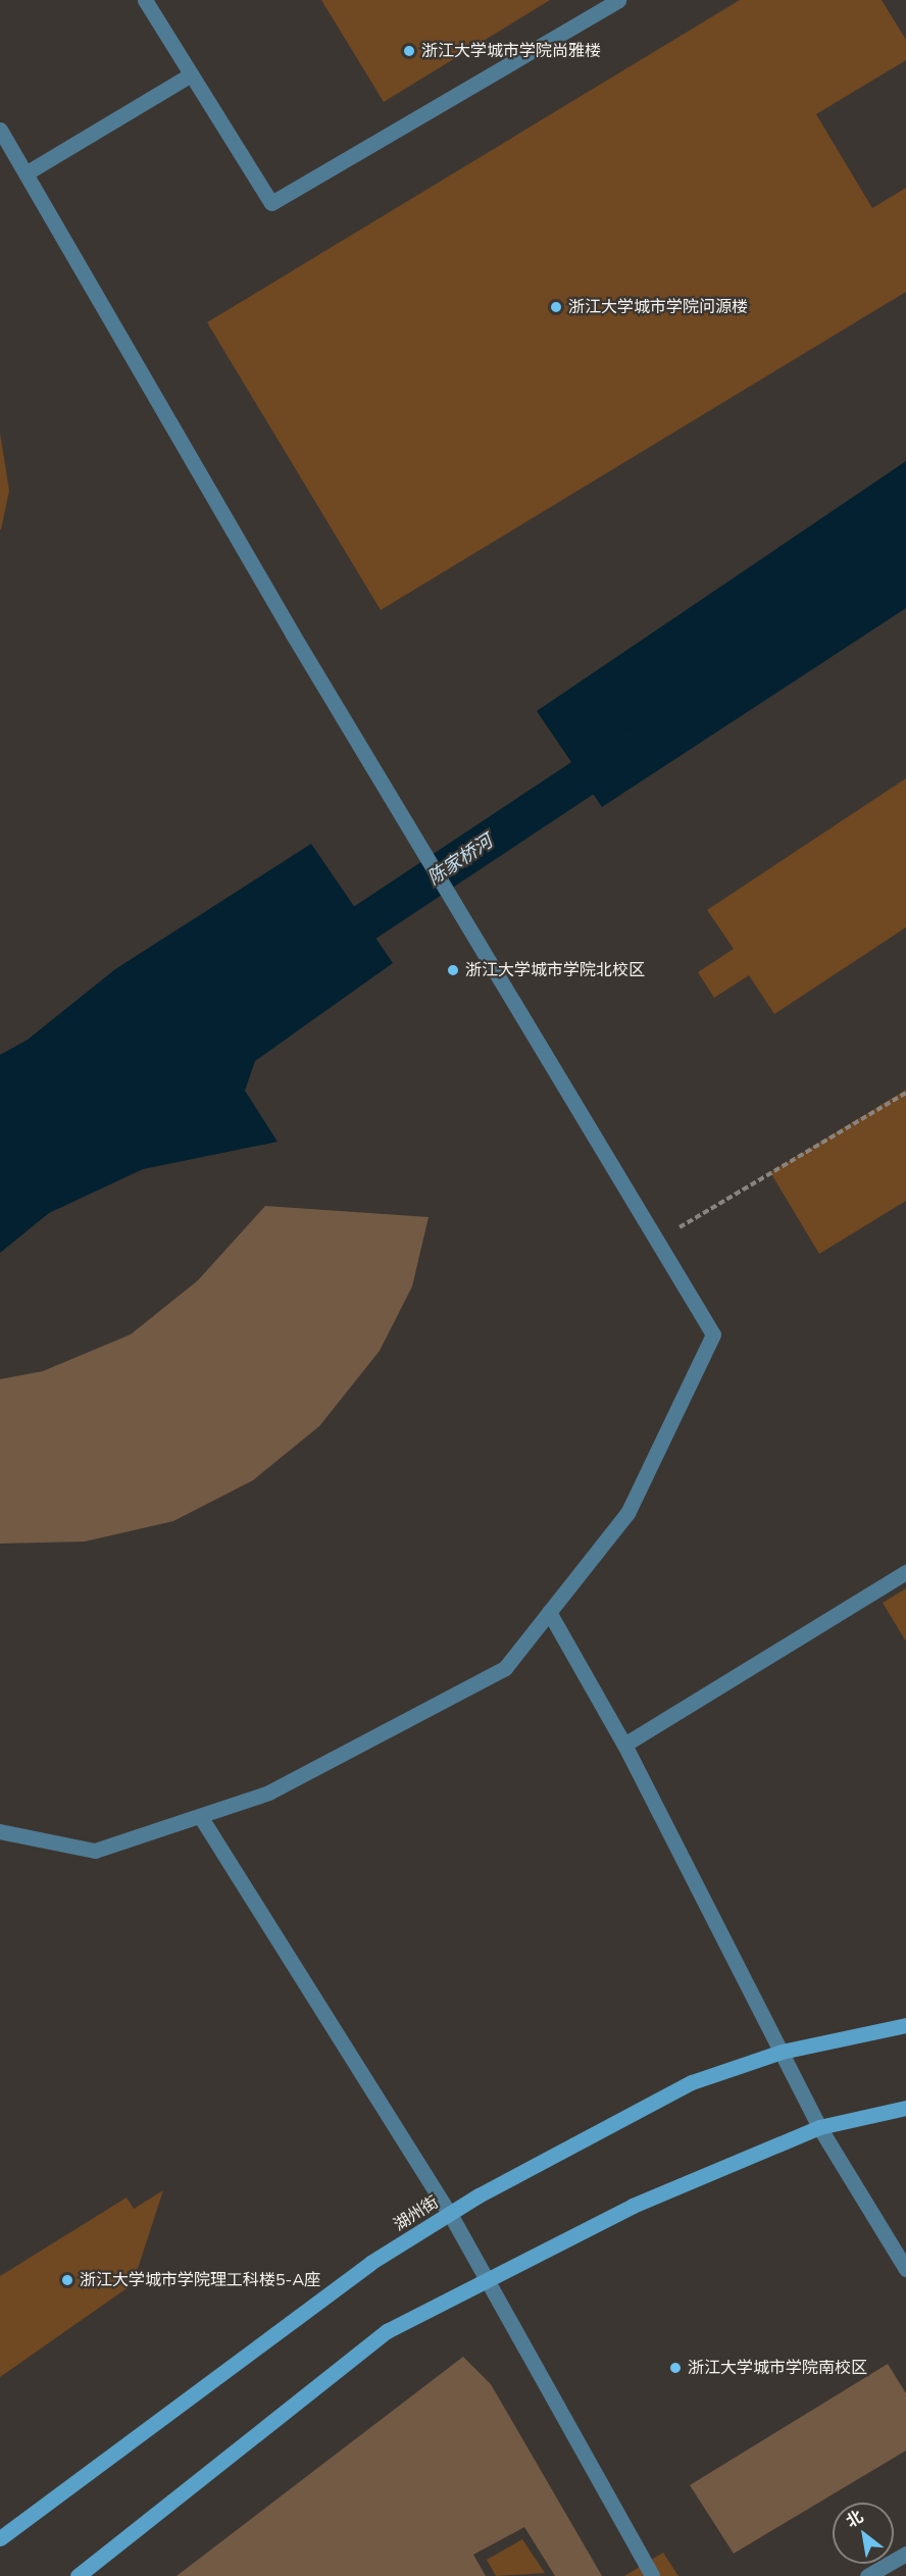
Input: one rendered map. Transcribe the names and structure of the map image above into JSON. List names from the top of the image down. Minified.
{"streets":{"main road":["湖州街"]},"water":["陈家桥河"],"places":["浙江大学城市学院尚雅楼","浙江大学城市学院问源楼","浙江大学城市学院北校区","浙江大学城市学院理工科楼5-A座","浙江大学城市学院南校区"],"north":"top left"}
